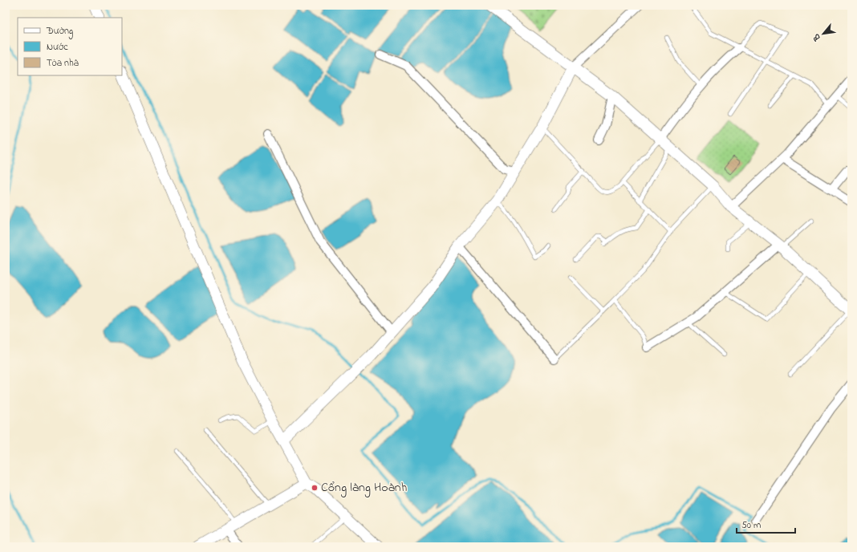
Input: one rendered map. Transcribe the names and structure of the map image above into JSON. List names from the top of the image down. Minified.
{"places":["Cổng làng Hoành"],"legend":["Đường","Nước","Tòa nhà"],"scale_bar":"50 m","north":"bottom left"}
